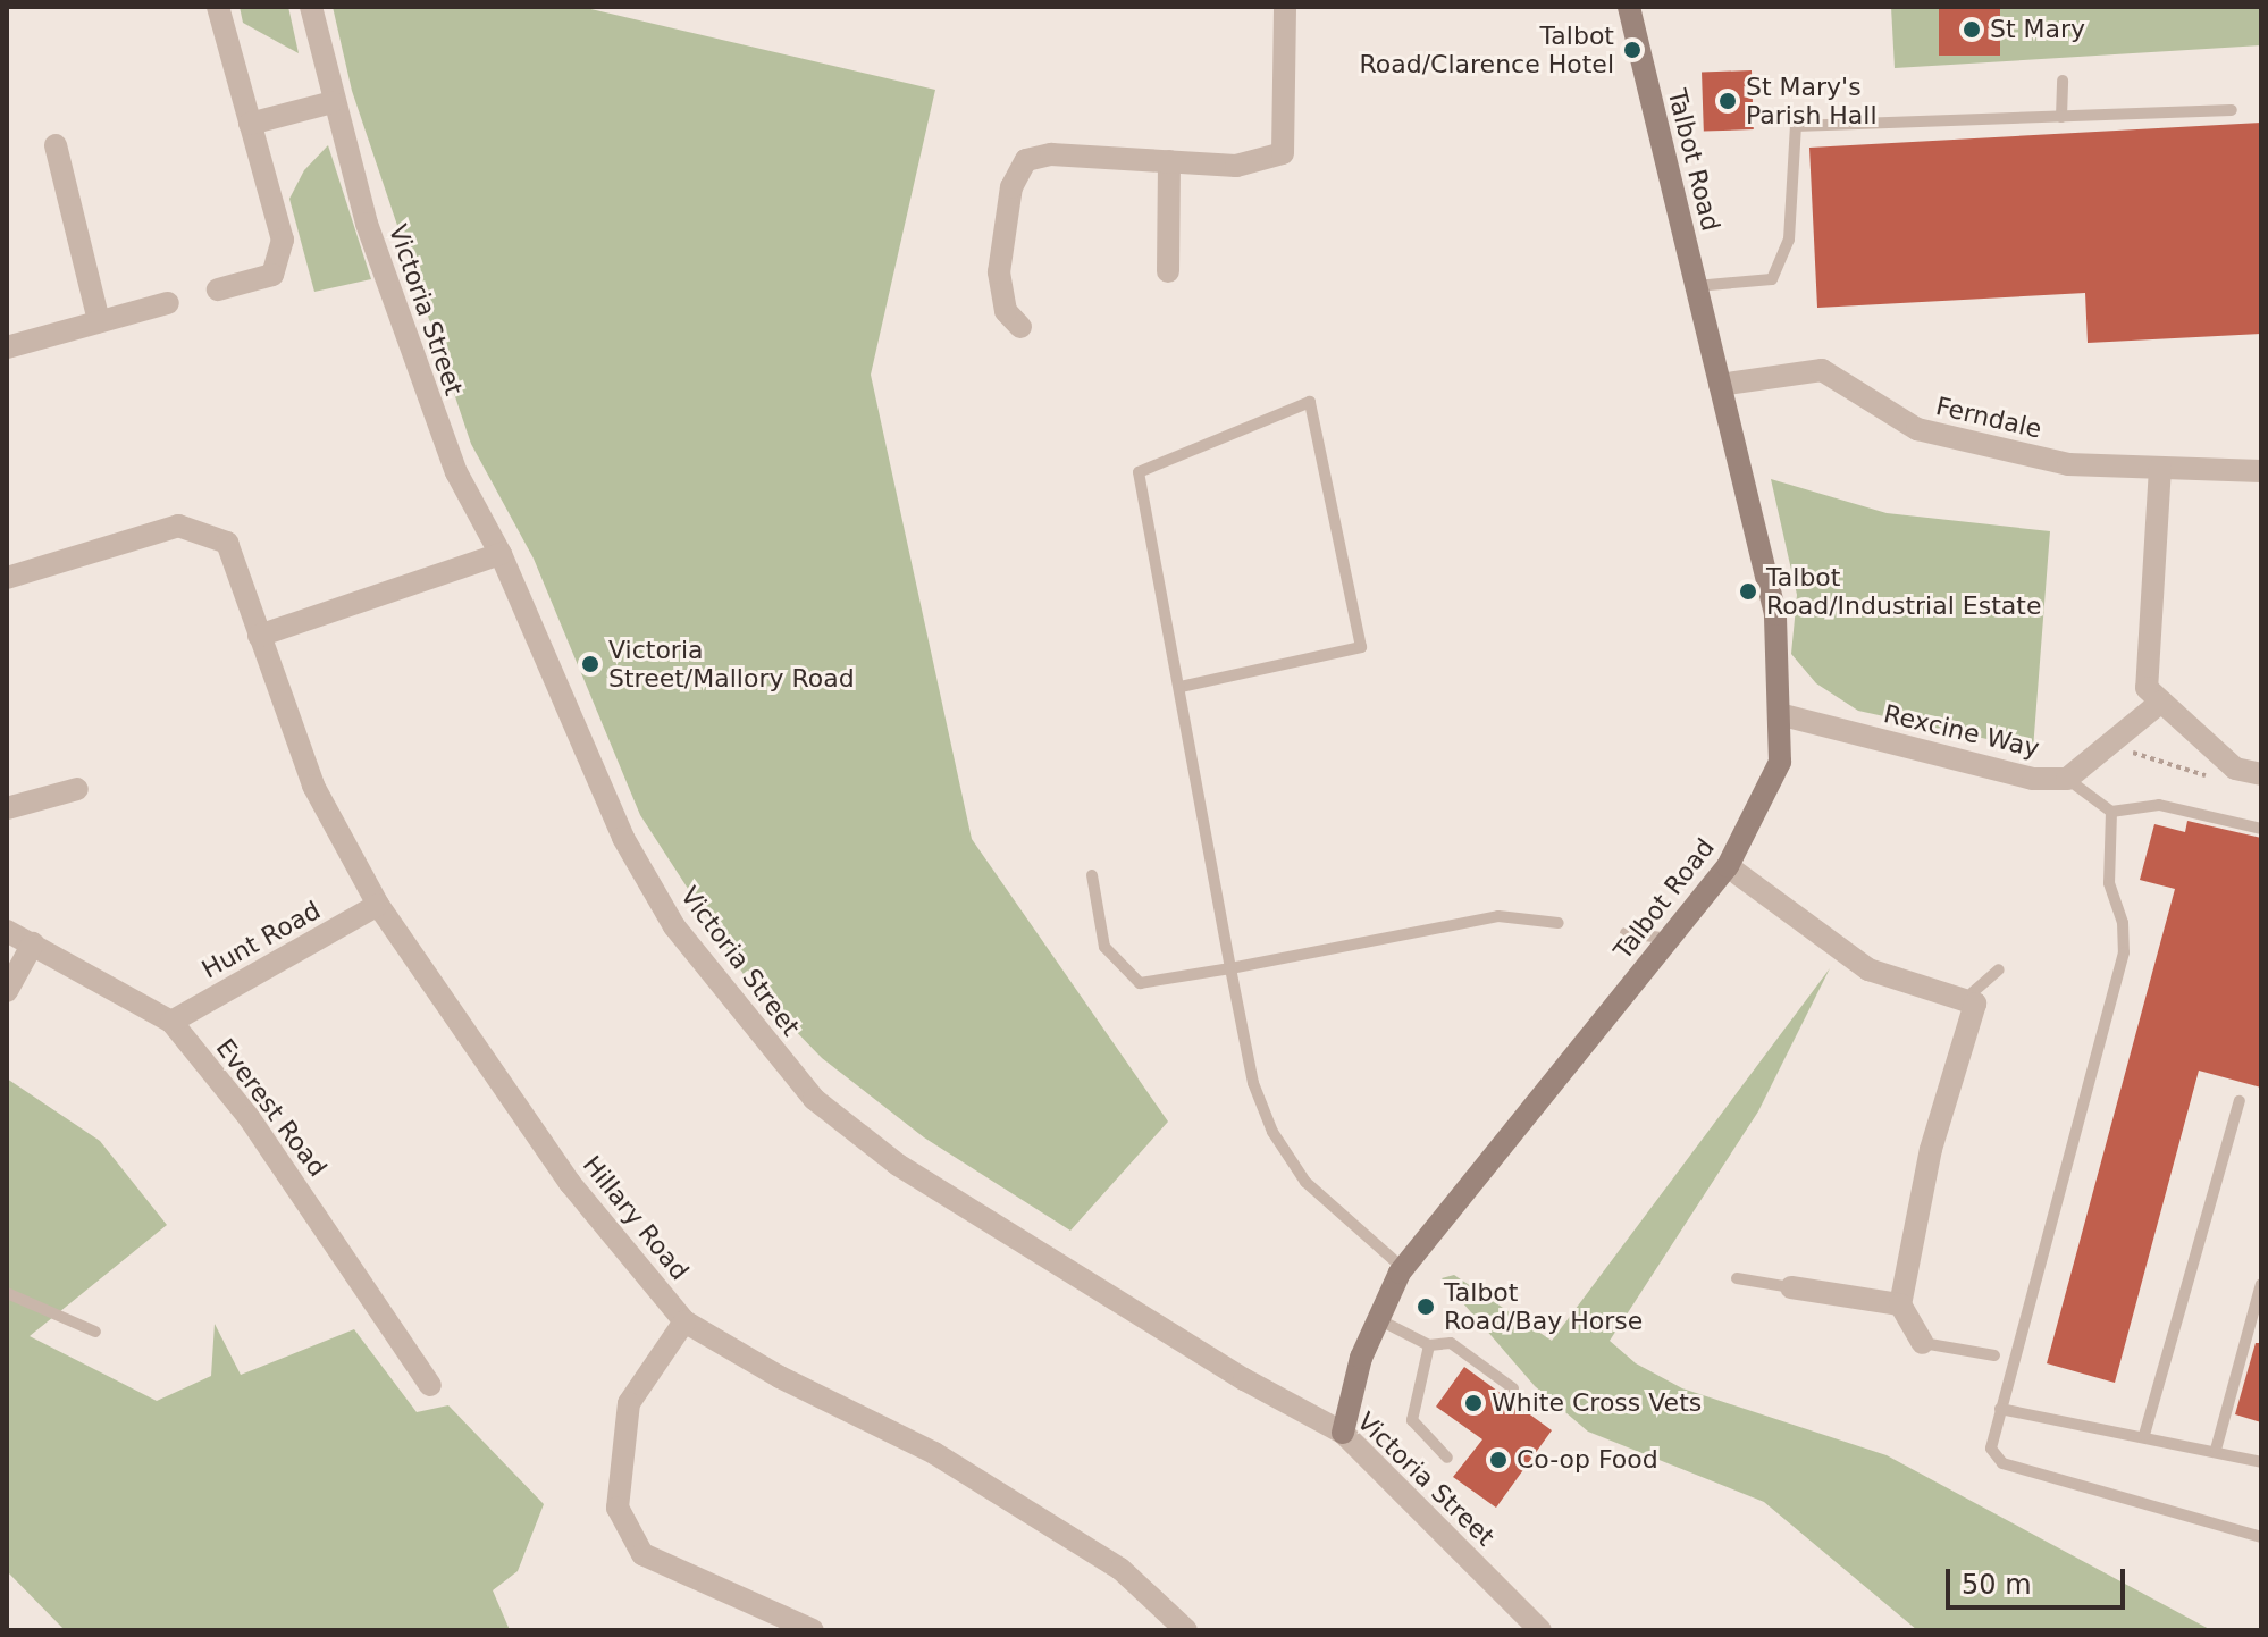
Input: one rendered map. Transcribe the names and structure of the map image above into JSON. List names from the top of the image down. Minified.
{"streets":{"street":["Talbot Road","Victoria Street","Ferndale","Rexcine Way","Hunt Road","Everest Road","Hillary Road"]},"crossings":[["Talbot Road","Victoria Street"],["Talbot Road","Ferndale"],["Talbot Road","Rexcine Way"],["Hunt Road","Everest Road"],["Hunt Road","Hillary Road"]],"places":["St Mary","Talbot Road/Clarence Hotel","St Mary's Parish Hall","Talbot Road/Industrial Estate","Victoria Street/Mallory Road","Talbot Road/Bay Horse","White Cross Vets","Co-op Food"],"scale_bar":"50 m"}
